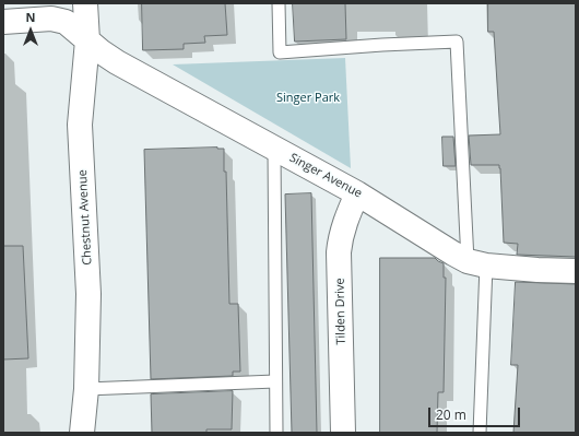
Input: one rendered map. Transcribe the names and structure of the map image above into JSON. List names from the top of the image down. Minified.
{"streets":{"street":["Singer Avenue","Chestnut Avenue","Tilden Drive"]},"crossings":[["Singer Avenue","Chestnut Avenue"],["Singer Avenue","Tilden Drive"]],"parks":["Singer Park"],"scale_bar":"20 m","north":"top"}
